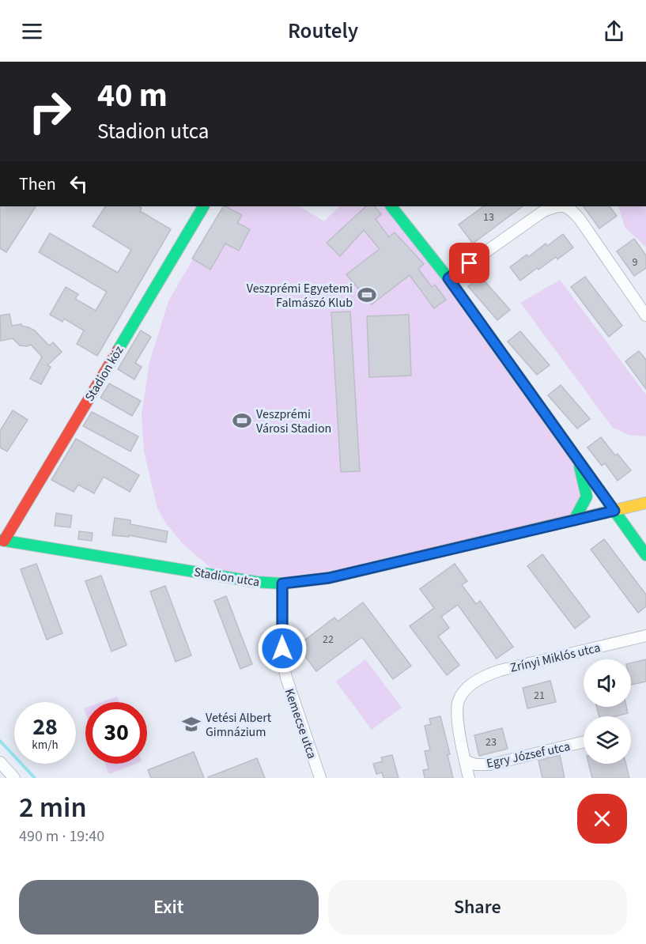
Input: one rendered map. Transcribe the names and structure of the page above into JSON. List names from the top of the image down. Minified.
{"streets":{"street":["Stadion köz","Stadion utca","Zrínyi Miklós utca","Kemecse utca","Egry József utca"]},"crossings":[["Stadion köz","Stadion utca"],["Stadion utca","Kemecse utca"],["Zrínyi Miklós utca","Egry József utca"]],"places":{"sports":["Veszprémi Egyetemi Falmászó Klub","Veszprémi Városi Stadion"],"school or university":["Vetési Albert Gimnázium"]},"house_numbers":["13","9","22","21","23"],"page":{"header":"Routely","turn":["40 m","Stadion utca"],"then":"Then","speed":"28 km/h","limit":"30","heading":["2 min","490 m · 19:40"],"buttons":["Exit","Share"]}}
